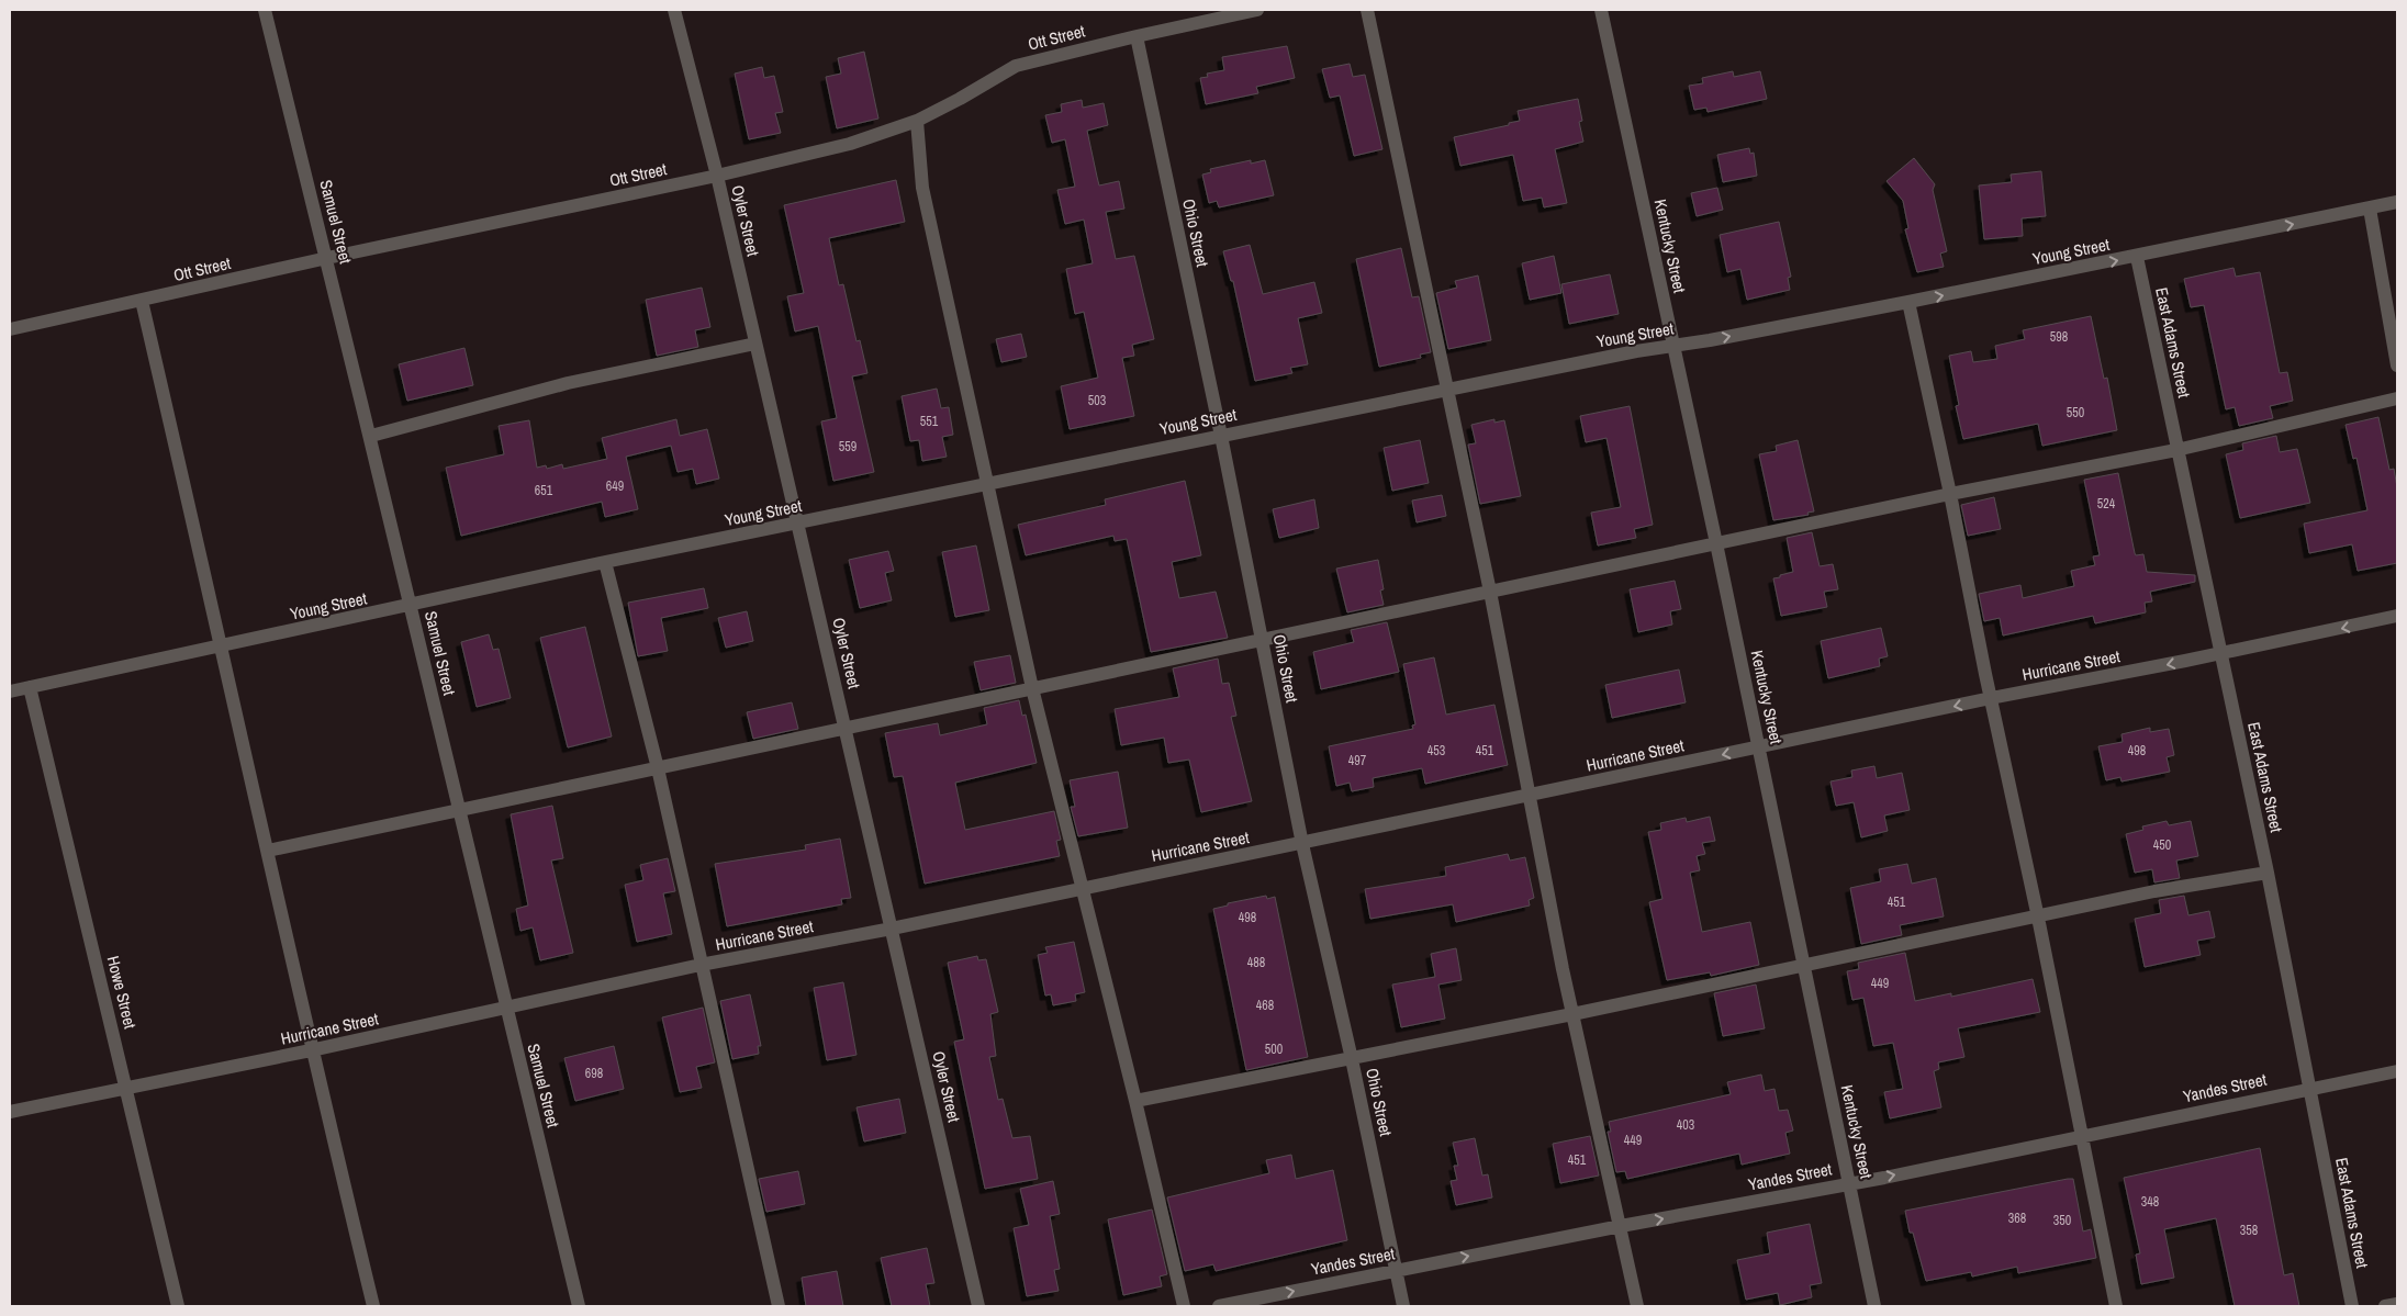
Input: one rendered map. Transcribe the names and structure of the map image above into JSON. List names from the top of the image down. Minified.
{"streets":{"street":["Ott Street","Oyler Street","Samuel Street","Ohio Street","Kentucky Street","Young Street","East Adams Street","Hurricane Street","Howe Street","Yandes Street"]},"crossings":[["Ott Street","Oyler Street"],["Ott Street","Samuel Street"],["Ott Street","Ohio Street"],["Oyler Street","Young Street"],["Oyler Street","Hurricane Street"],["Samuel Street","Young Street"],["Samuel Street","Hurricane Street"],["Ohio Street","Young Street"],["Ohio Street","Hurricane Street"],["Ohio Street","Yandes Street"],["Kentucky Street","Young Street"],["Kentucky Street","Hurricane Street"],["Kentucky Street","Yandes Street"],["Young Street","East Adams Street"],["Young Street","Howe Street"],["East Adams Street","Hurricane Street"],["East Adams Street","Yandes Street"],["Hurricane Street","Howe Street"]],"one_way":["Hurricane Street","Yandes Street"],"house_numbers":["598","503","550","551","559","649","651","524","453","451","498","497","450","451","498","488","449","468","500","698","403","449","451","348","368","350","358"]}
